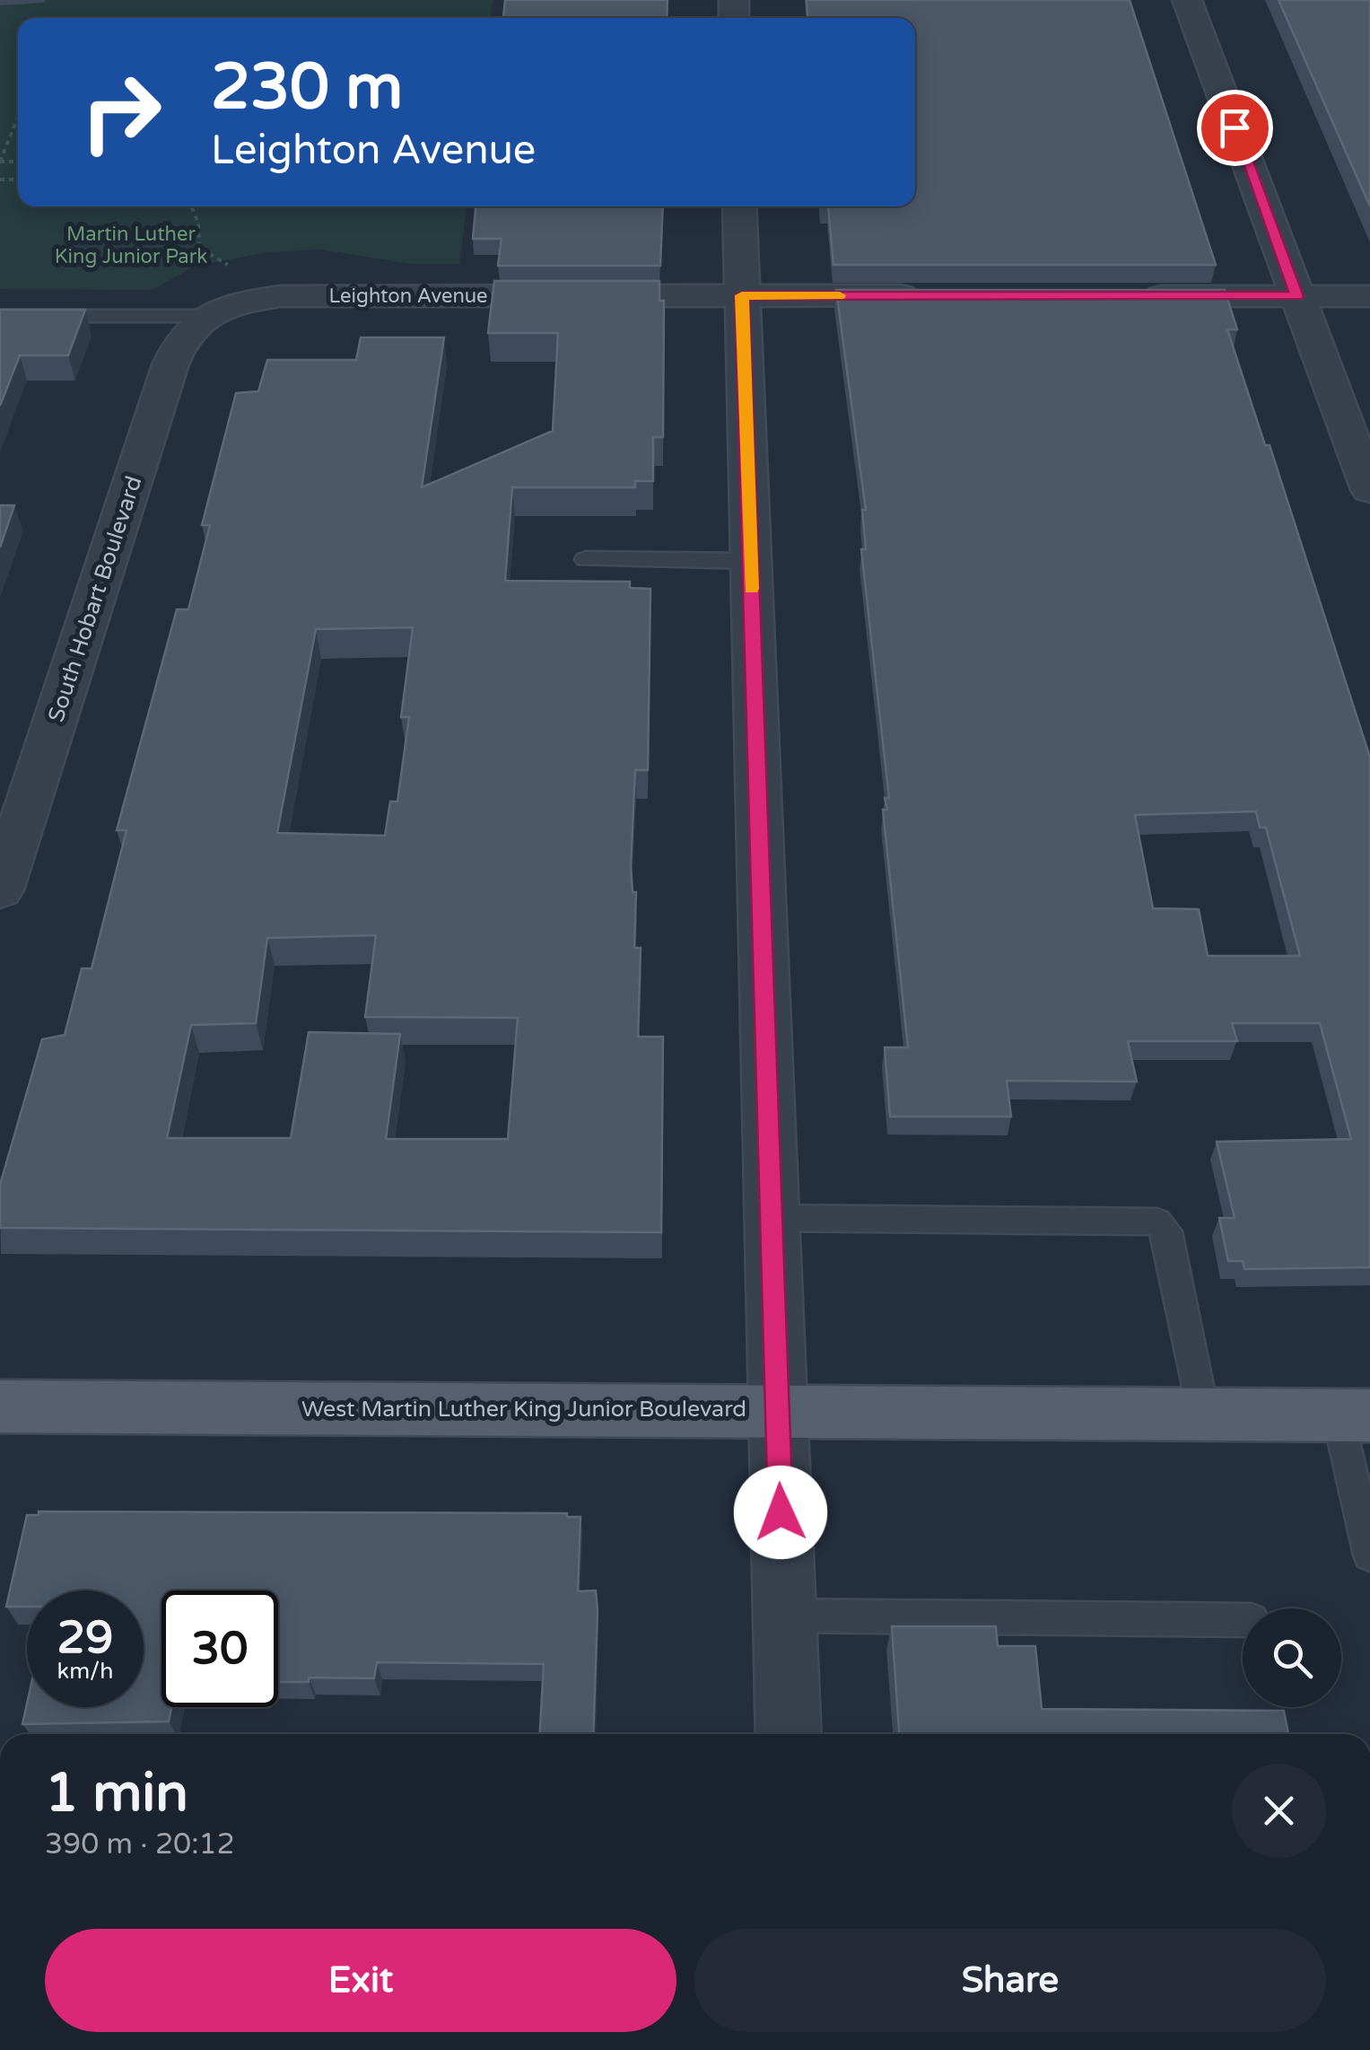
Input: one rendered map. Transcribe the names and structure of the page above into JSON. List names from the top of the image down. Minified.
{"streets":{"main road":["West Martin Luther King Junior Boulevard"],"street":["Leighton Avenue","South Hobart Boulevard"]},"crossings":[["Leighton Avenue","South Hobart Boulevard"]],"parks":["Martin Luther King Junior Park"],"page":{"turn":["230 m","Leighton Avenue"],"speed":"29 km/h","limit":"30","heading":["1 min","390 m · 20:12"],"buttons":["Exit","Share"]}}
